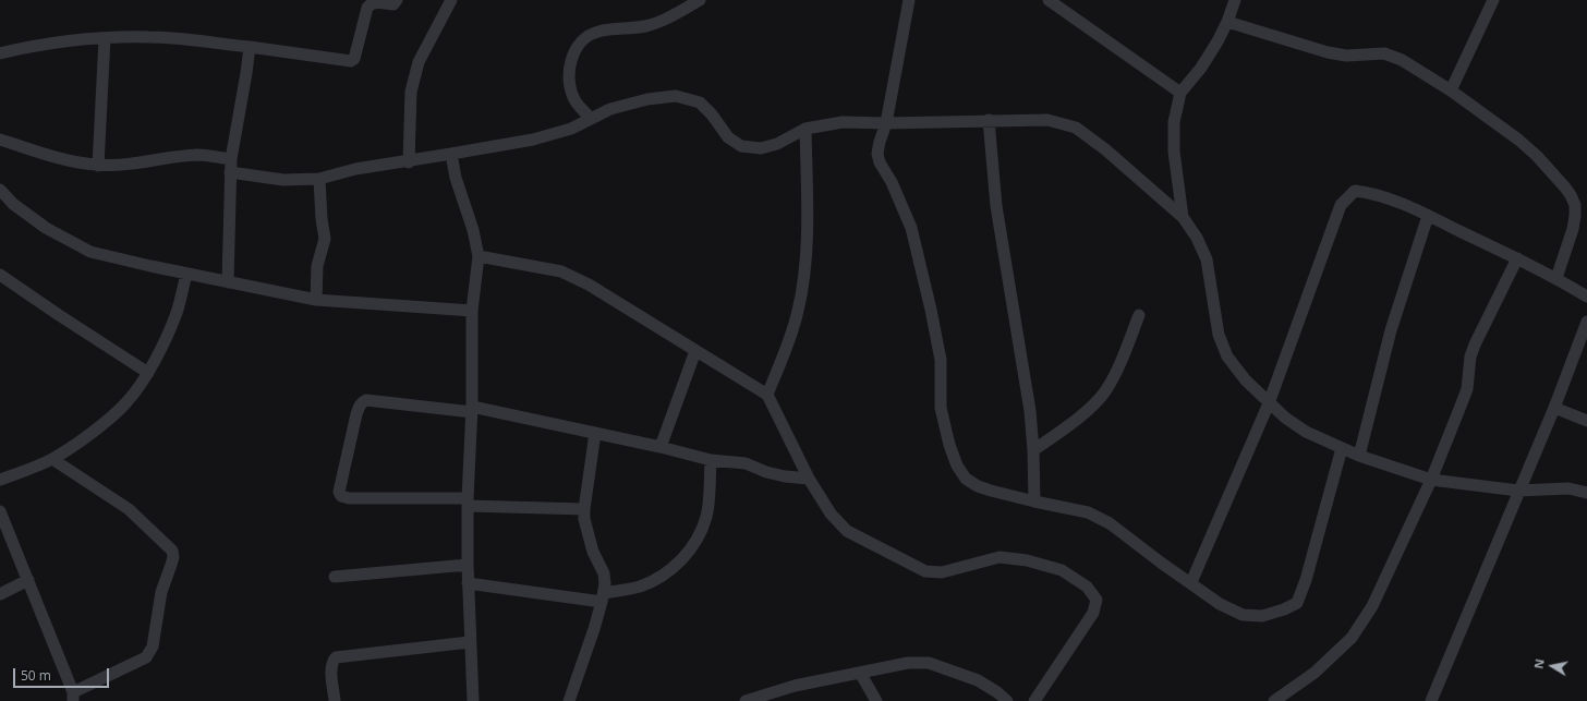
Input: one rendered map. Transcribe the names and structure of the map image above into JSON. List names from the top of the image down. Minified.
{"scale_bar":"50 m","north":"left"}
